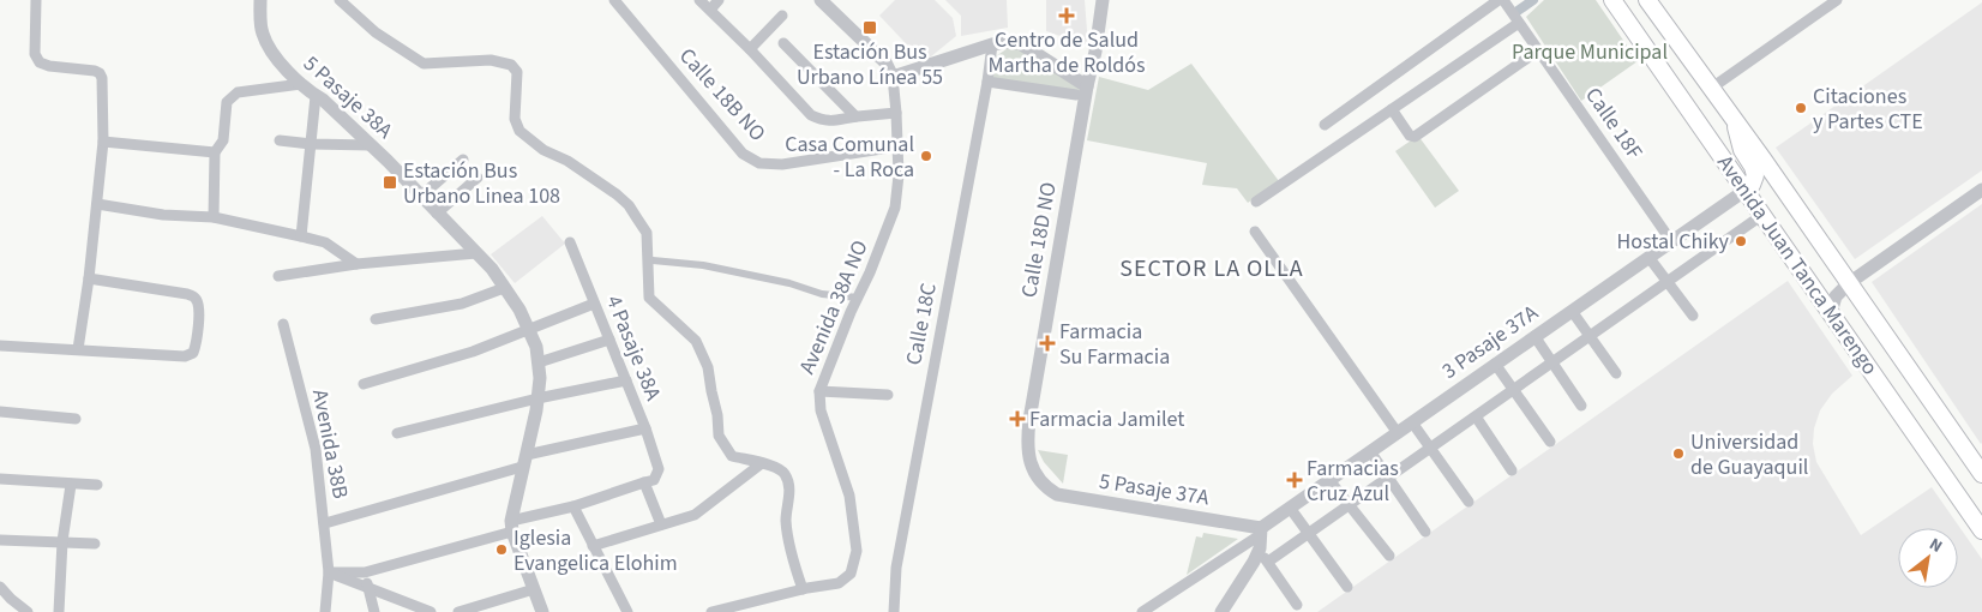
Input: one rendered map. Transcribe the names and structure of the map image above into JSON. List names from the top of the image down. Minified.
{"streets":{"main road":["Avenida Juan Tanca Marengo"],"street":["Calle 18B NO","5 Pasaje 38A","Calle 18F","Calle 18D NO","Avenida 38A NO","Calle 18C","3 Pasaje 37A","4 Pasaje 38A","Avenida 38B","5 Pasaje 37A"]},"crossings":[["Calle 18B NO","Avenida 38A NO"],["Calle 18F","3 Pasaje 37A"],["Calle 18D NO","5 Pasaje 37A"],["Avenida Juan Tanca Marengo","3 Pasaje 37A"],["3 Pasaje 37A","5 Pasaje 37A"]],"districts":["SECTOR LA OLLA"],"parks":["Parque Municipal"],"places":{"health":["Centro de Salud Martha de Roldós","Farmacia Su Farmacia","Farmacia Jamilet","Farmacias Cruz Azul"],"transit":["Estación Bus Urbano Línea 55","Estación Bus Urbano Linea 108"],"other":["Citaciones y Partes CTE","Casa Comunal - La Roca","Hostal Chiky","Universidad de Guayaquil","Iglesia Evangelica Elohim"]},"north":"top right"}
